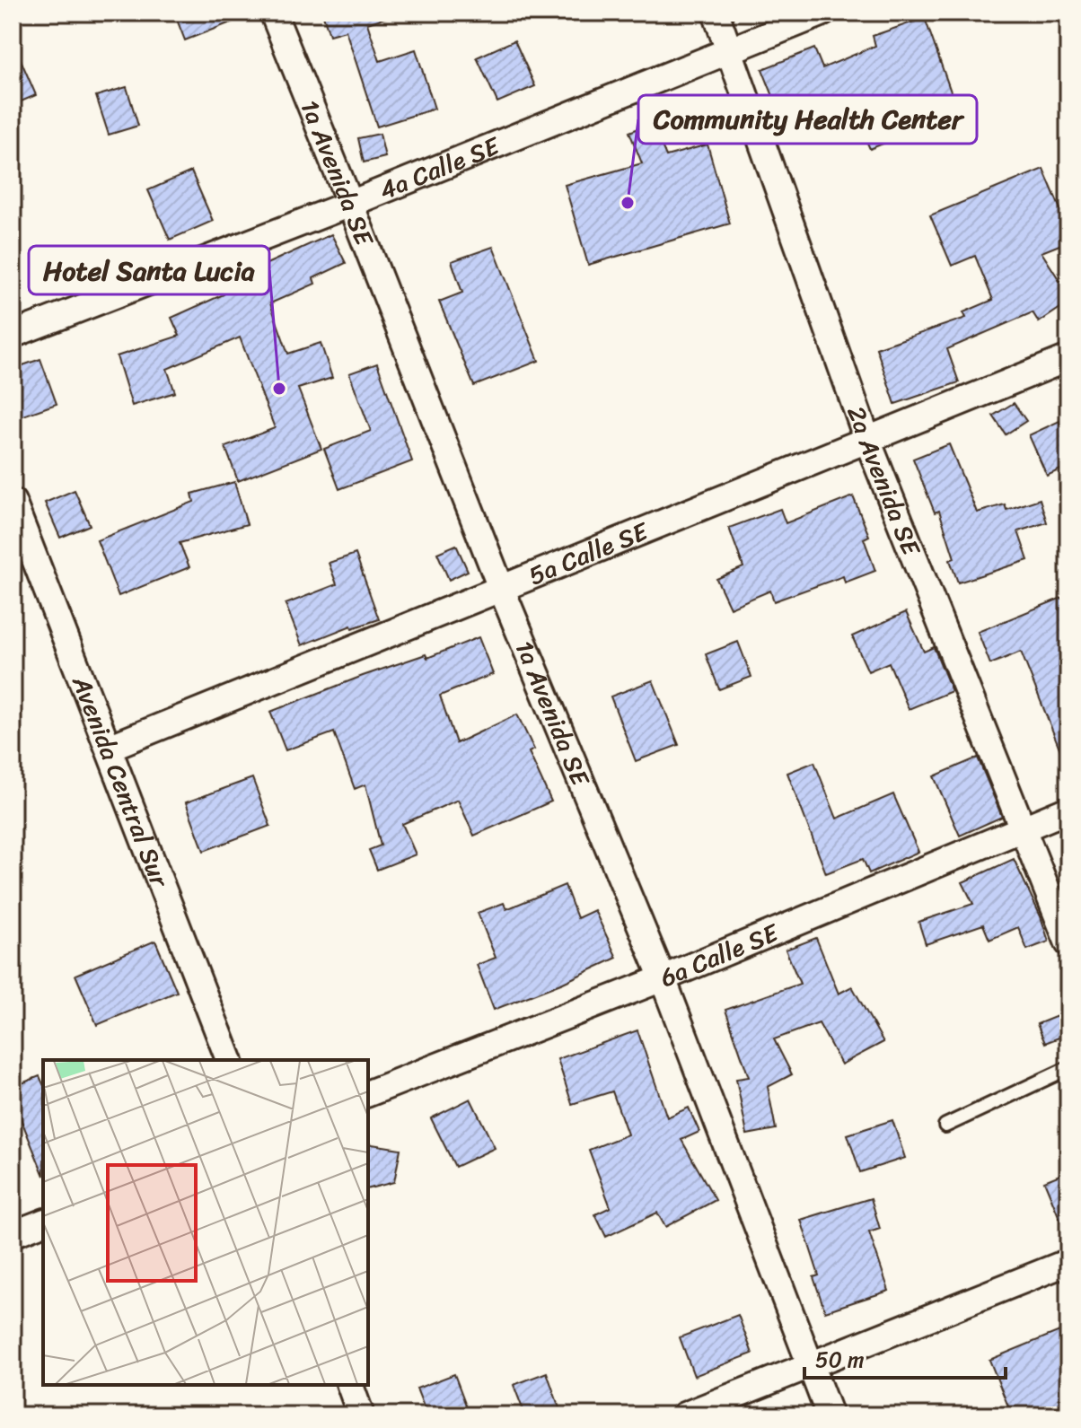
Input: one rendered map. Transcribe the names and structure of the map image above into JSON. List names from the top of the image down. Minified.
{"streets":{"street":["4a Calle SE","1a Avenida SE","2a Avenida SE","5a Calle SE","Avenida Central Sur","6a Calle SE"]},"crossings":[["4a Calle SE","1a Avenida SE"],["4a Calle SE","2a Avenida SE"],["1a Avenida SE","5a Calle SE"],["1a Avenida SE","6a Calle SE"],["2a Avenida SE","5a Calle SE"],["2a Avenida SE","6a Calle SE"],["5a Calle SE","Avenida Central Sur"]],"places":["Community Health Center","Hotel Santa Lucia"],"scale_bar":"50 m"}
